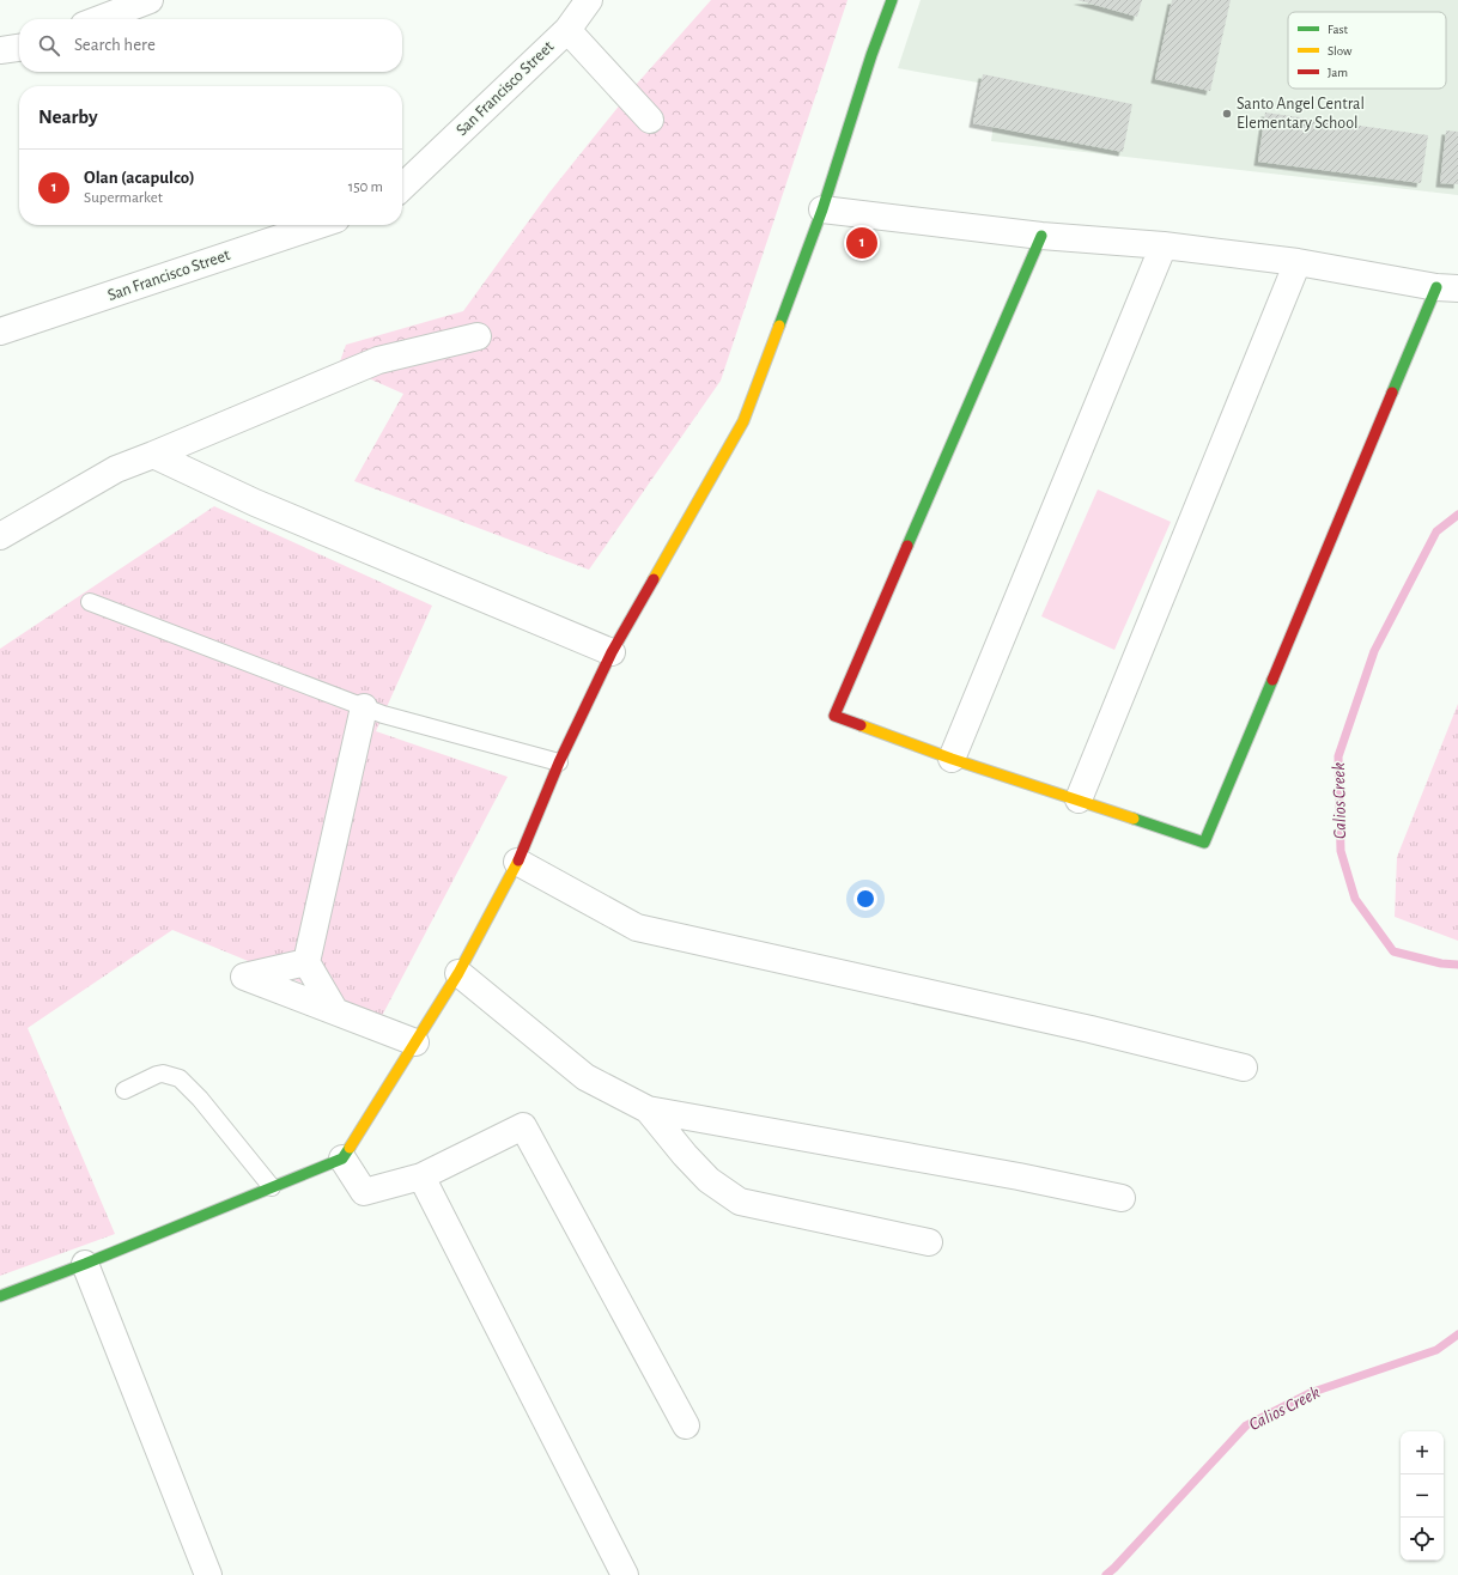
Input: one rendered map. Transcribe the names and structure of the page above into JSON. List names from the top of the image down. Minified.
{"streets":{"street":["San Francisco Street"]},"water":["Calios Creek"],"places":["Santo Angel Central Elementary School"],"legend":["Fast","Slow","Jam"],"page":{"search":"Search here","heading":"Nearby","list":[{"mark":"1","name":"Olan (acapulco)","note":"Supermarket","value":"150 m"}],"pins":"1","map_buttons":["+","−"]}}
